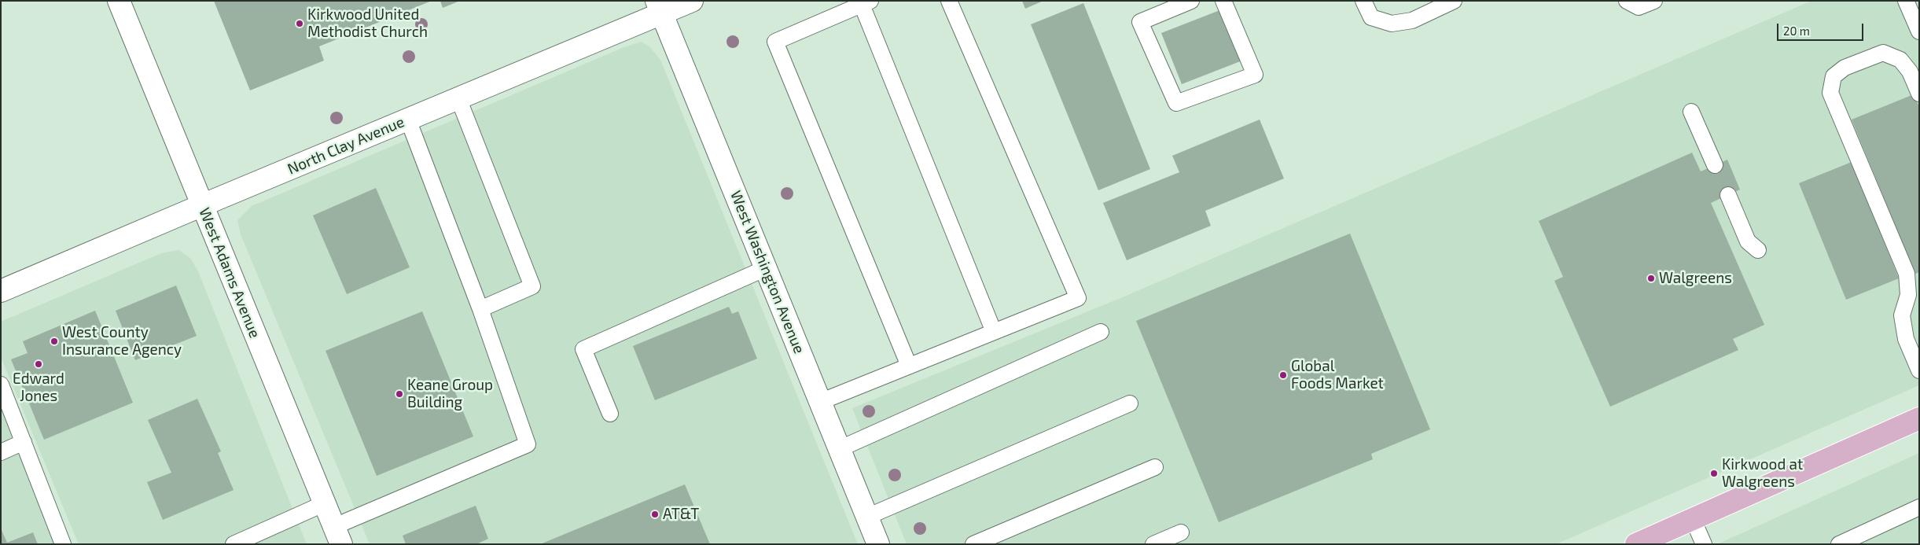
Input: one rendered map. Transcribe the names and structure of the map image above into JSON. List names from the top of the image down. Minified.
{"streets":{"street":["North Clay Avenue","West Washington Avenue","West Adams Avenue"]},"crossings":[["North Clay Avenue","West Washington Avenue"],["North Clay Avenue","West Adams Avenue"]],"places":["Kirkwood United Methodist Church","Walgreens","West County Insurance Agency","Edward Jones","Global Foods Market","Keane Group Building","Kirkwood at Walgreens","AT&T"],"scale_bar":"20 m"}
